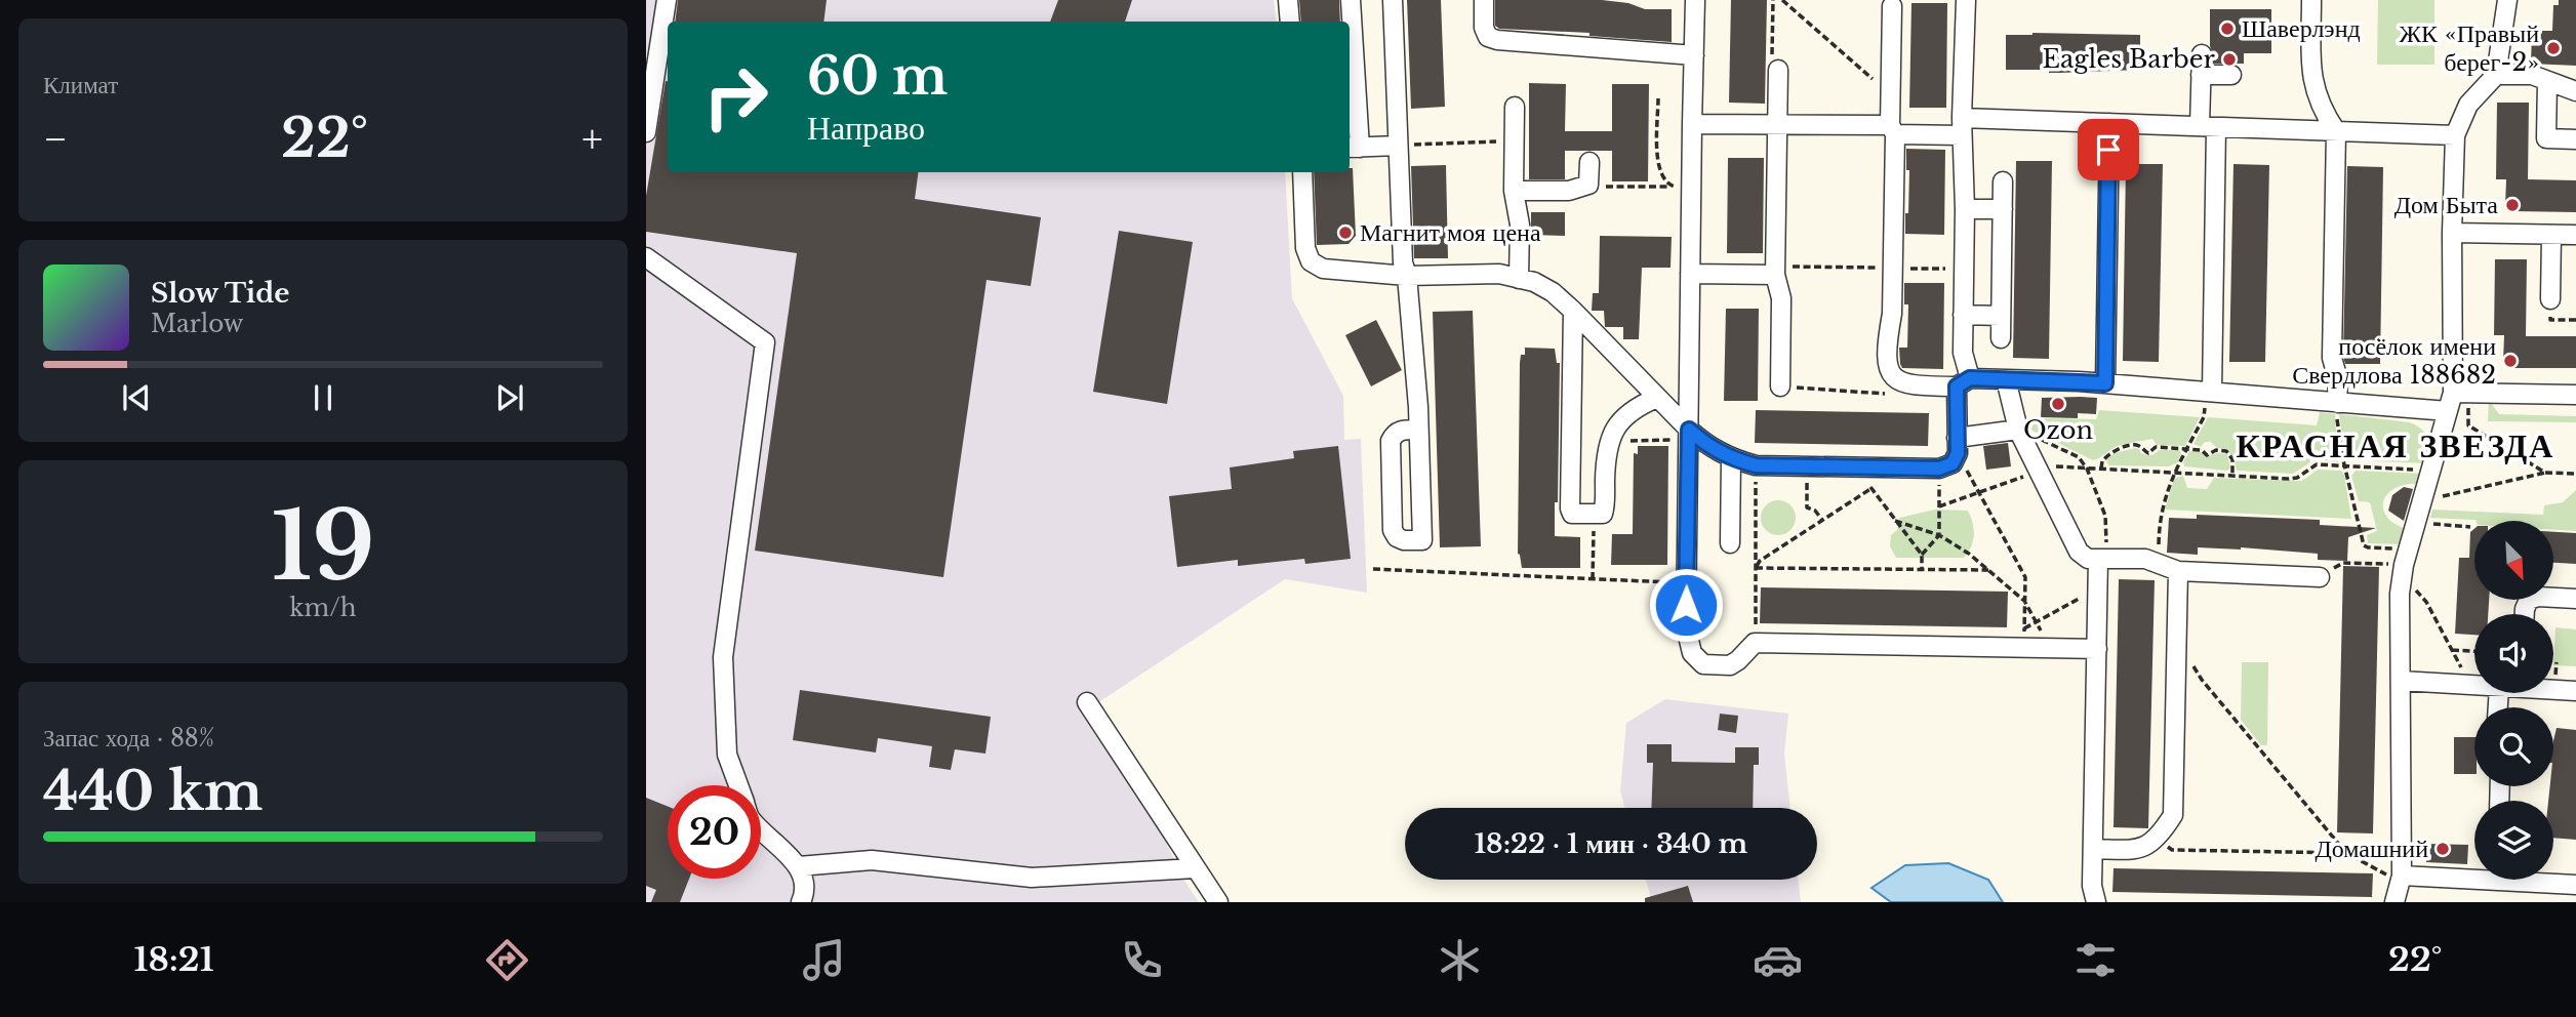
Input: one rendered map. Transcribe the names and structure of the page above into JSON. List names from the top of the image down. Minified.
{"districts":["КРАСНАЯ ЗВЕЗДА"],"places":["Шаверлэнд","ЖК «Правый берег-2»","Eagles Barber","Дом Быта","Магнит моя цена","посёлок имени Свердлова 188682","Ozon","Домашний"],"north":"bottom right","page":{"tile":["Климат",["19","km/h"],["Запас хода · 88%","440 km"]],"turn":["60 m","Направо"],"heat":["−","22°","+"],"song":["Slow Tide","Marlow"],"limit":"20","trip":"18:22 · 1 мин · 340 m","tabs":["18:21","22°"]}}
